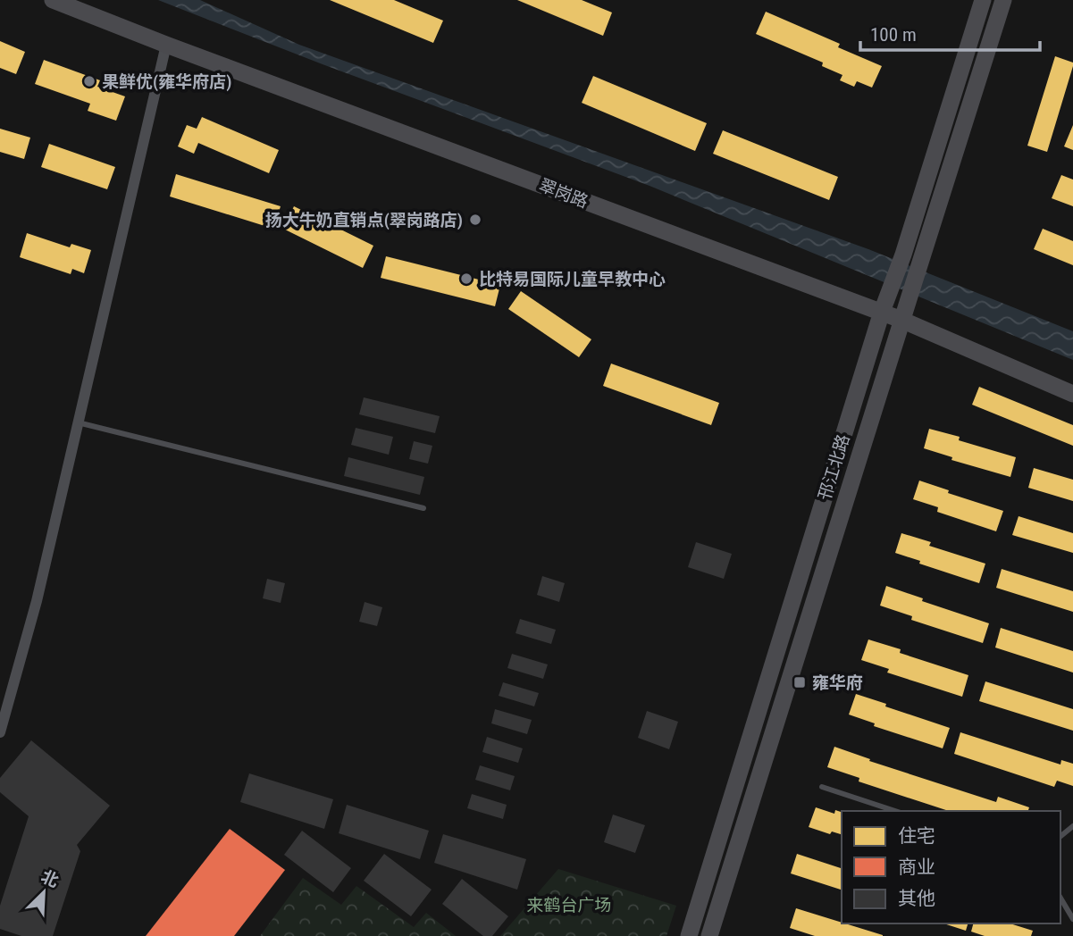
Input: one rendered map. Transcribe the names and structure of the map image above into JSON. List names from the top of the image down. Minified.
{"streets":{"main road":["翠岗路","邗江北路"]},"crossings":[["翠岗路","邗江北路"]],"parks":["来鹤台广场"],"places":{"other":["果鲜优(雍华府店)","扬大牛奶直销点(翠岗路店)","比特易国际儿童早教中心"],"transit":["雍华府"]},"legend":["住宅","商业","其他"],"scale_bar":"100 m","north":"top right"}
